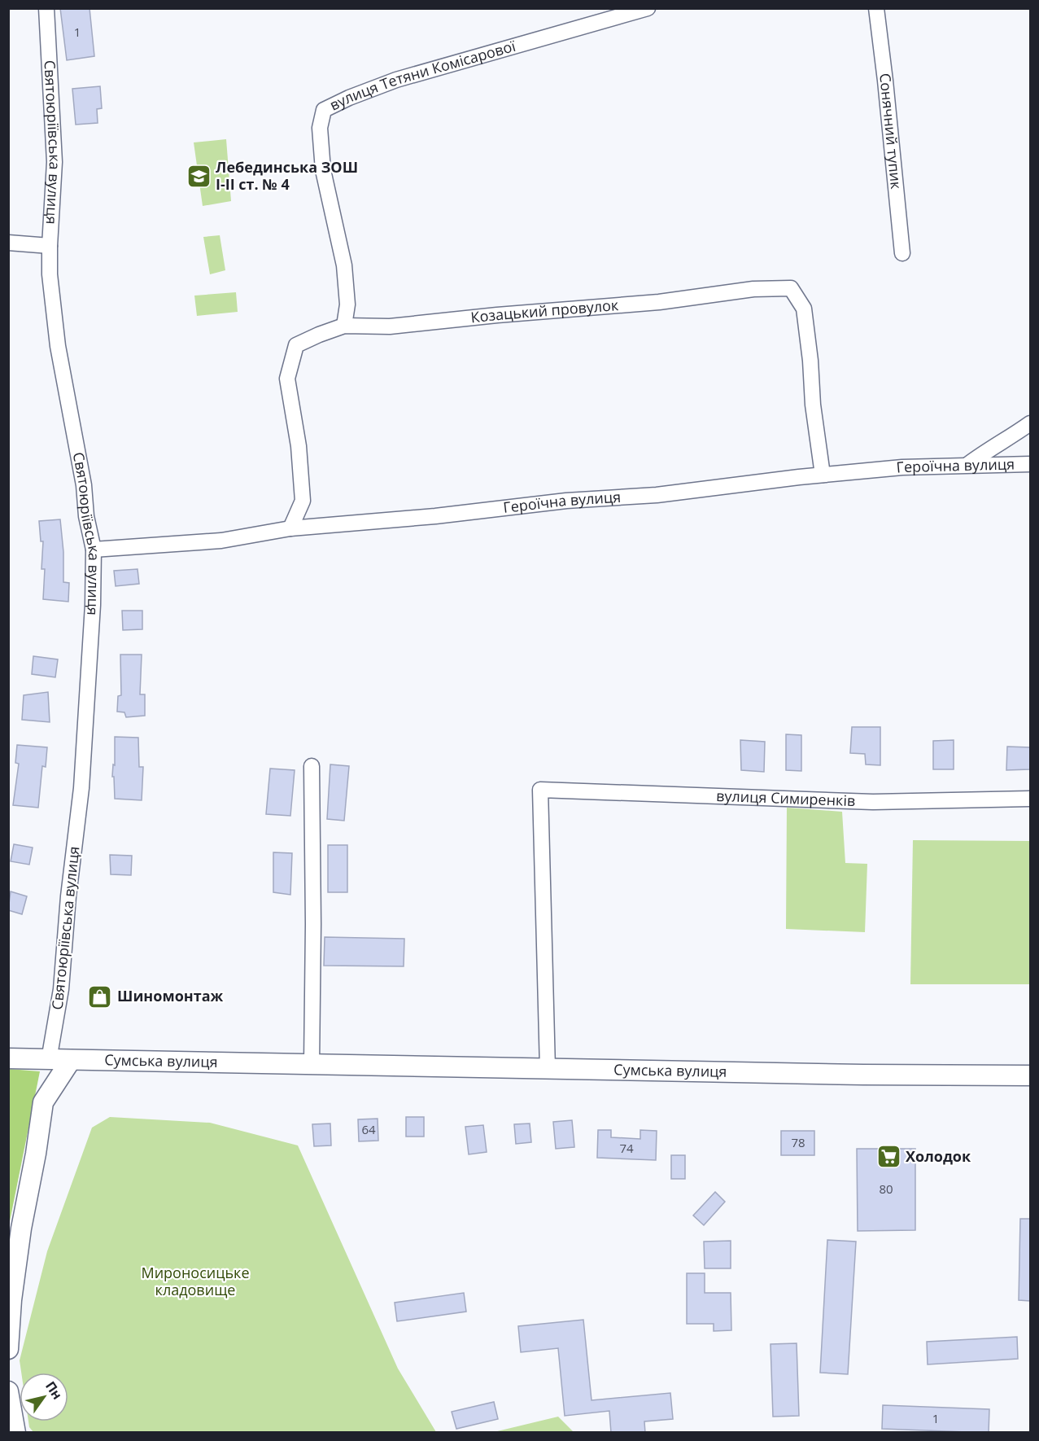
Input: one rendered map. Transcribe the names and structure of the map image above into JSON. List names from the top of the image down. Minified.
{"streets":{"main road":["Сумська вулиця"],"street":["вулиця Тетяни Комісарової","Сонячний тупик","Святоюріївська вулиця","Козацький провулок","Героїчна вулиця","вулиця Симиренків"]},"crossings":[["вулиця Тетяни Комісарової","Козацький провулок"],["Святоюріївська вулиця","Героїчна вулиця"],["Святоюріївська вулиця","Сумська вулиця"],["Козацький провулок","Героїчна вулиця"],["вулиця Симиренків","Сумська вулиця"]],"parks":["Мироносицьке кладовище"],"places":{"school or university":["Лебединська ЗОШ І-ІІ ст. № 4"],"shop":["Шиномонтаж"],"supermarket":["Холодок"]},"house_numbers":["1","64","78","74","80","1"],"north":"top right"}
